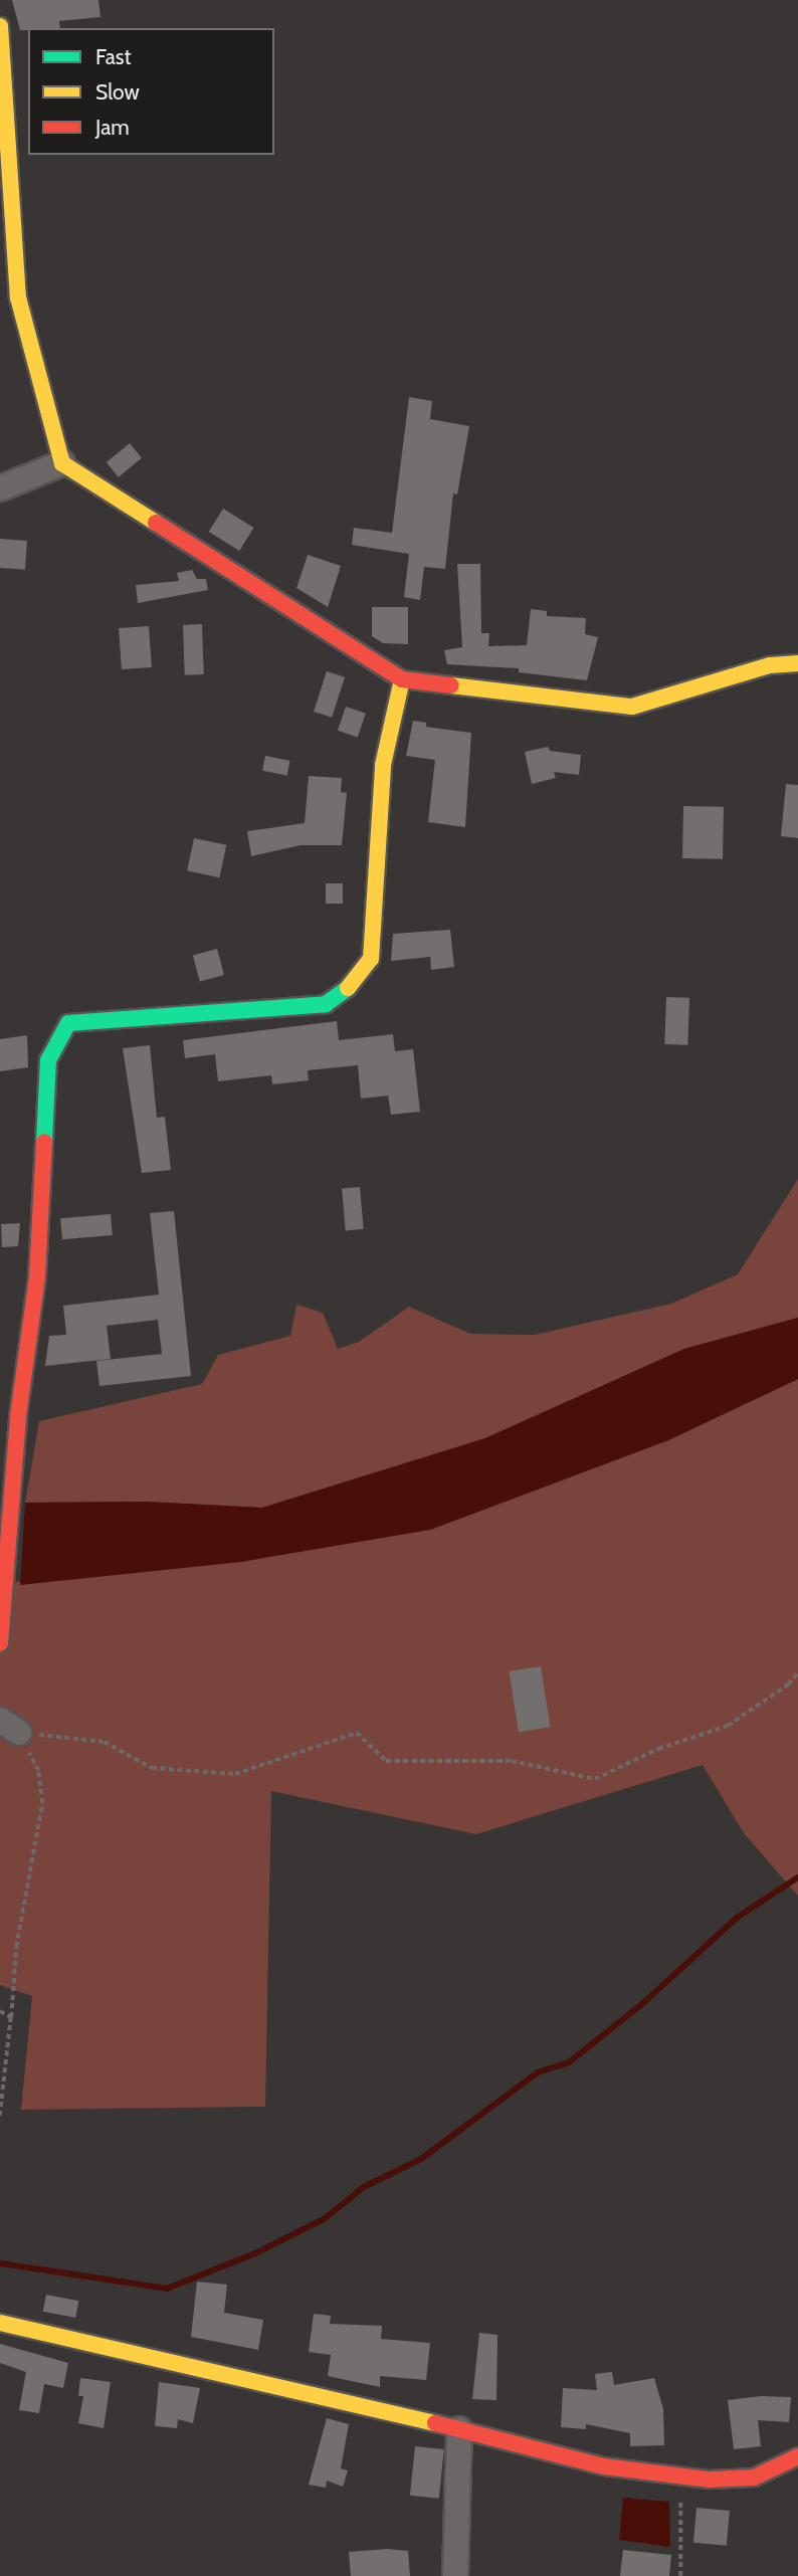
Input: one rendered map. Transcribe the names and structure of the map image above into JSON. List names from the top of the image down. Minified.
{"legend":["Fast","Slow","Jam"]}
